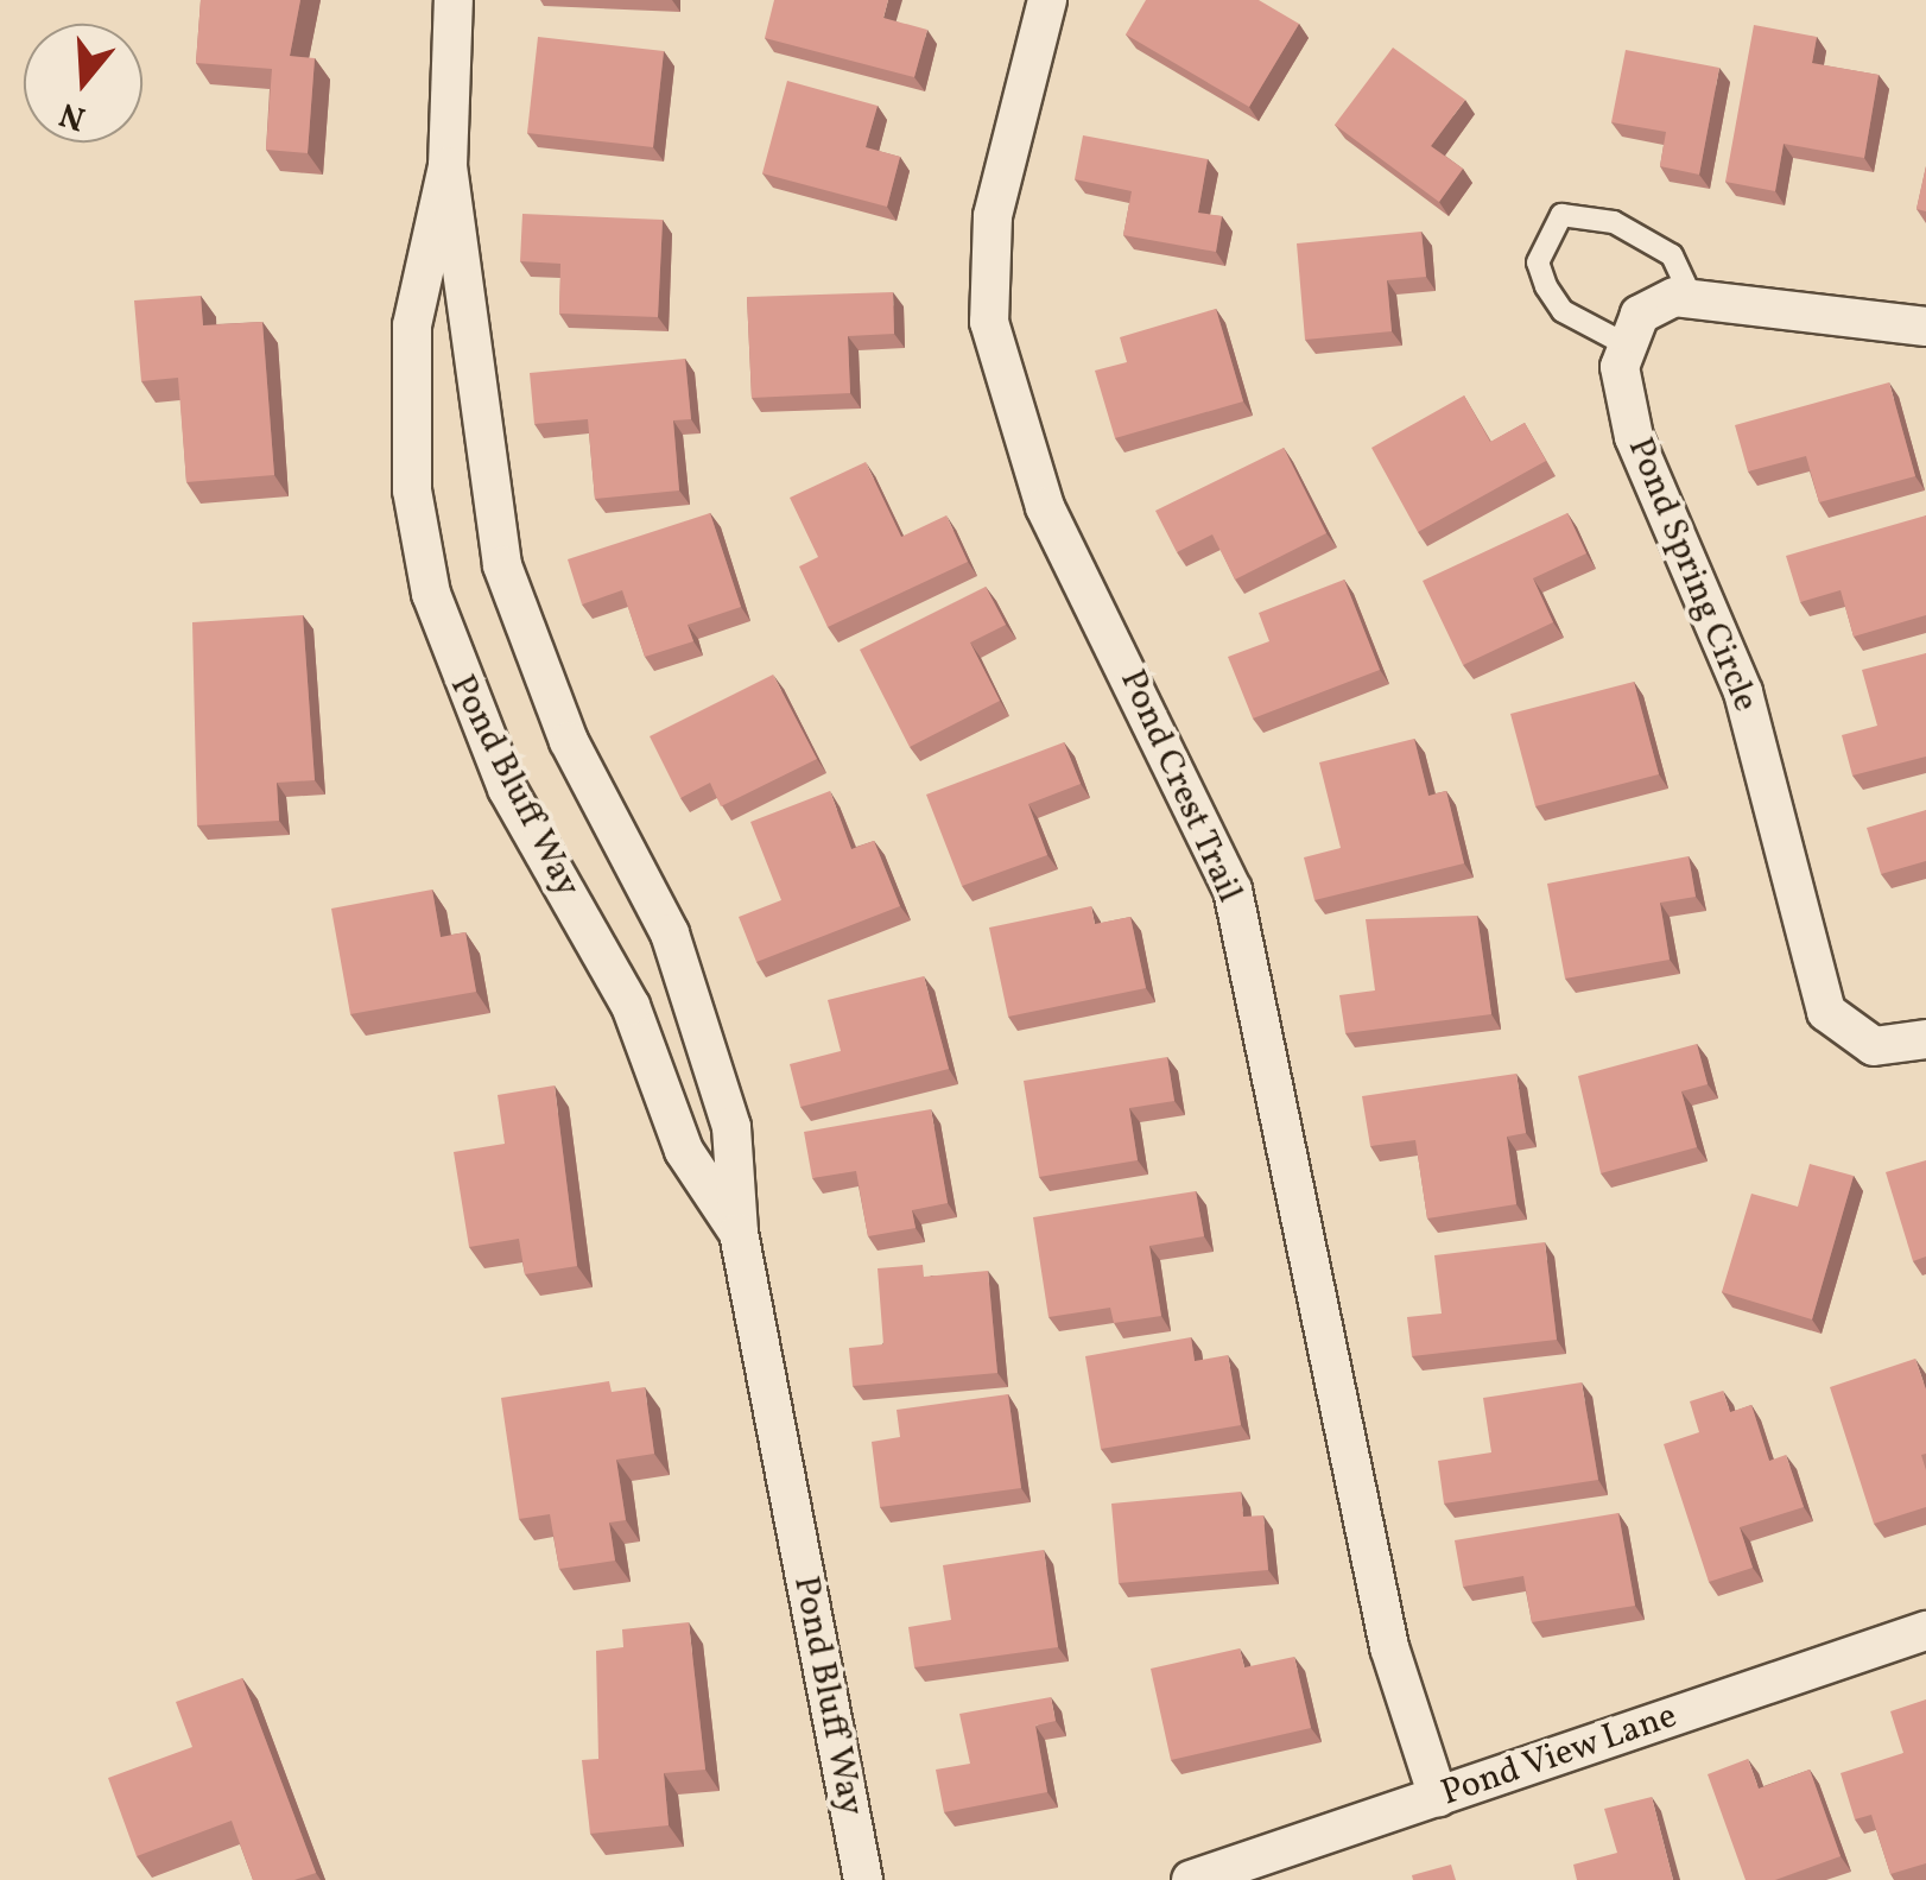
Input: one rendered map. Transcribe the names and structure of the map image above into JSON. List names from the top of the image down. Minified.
{"streets":{"street":["Pond Spring Circle","Pond Bluff Way","Pond Crest Trail","Pond View Lane"]},"crossings":[["Pond Crest Trail","Pond View Lane"]],"north":"bottom"}
